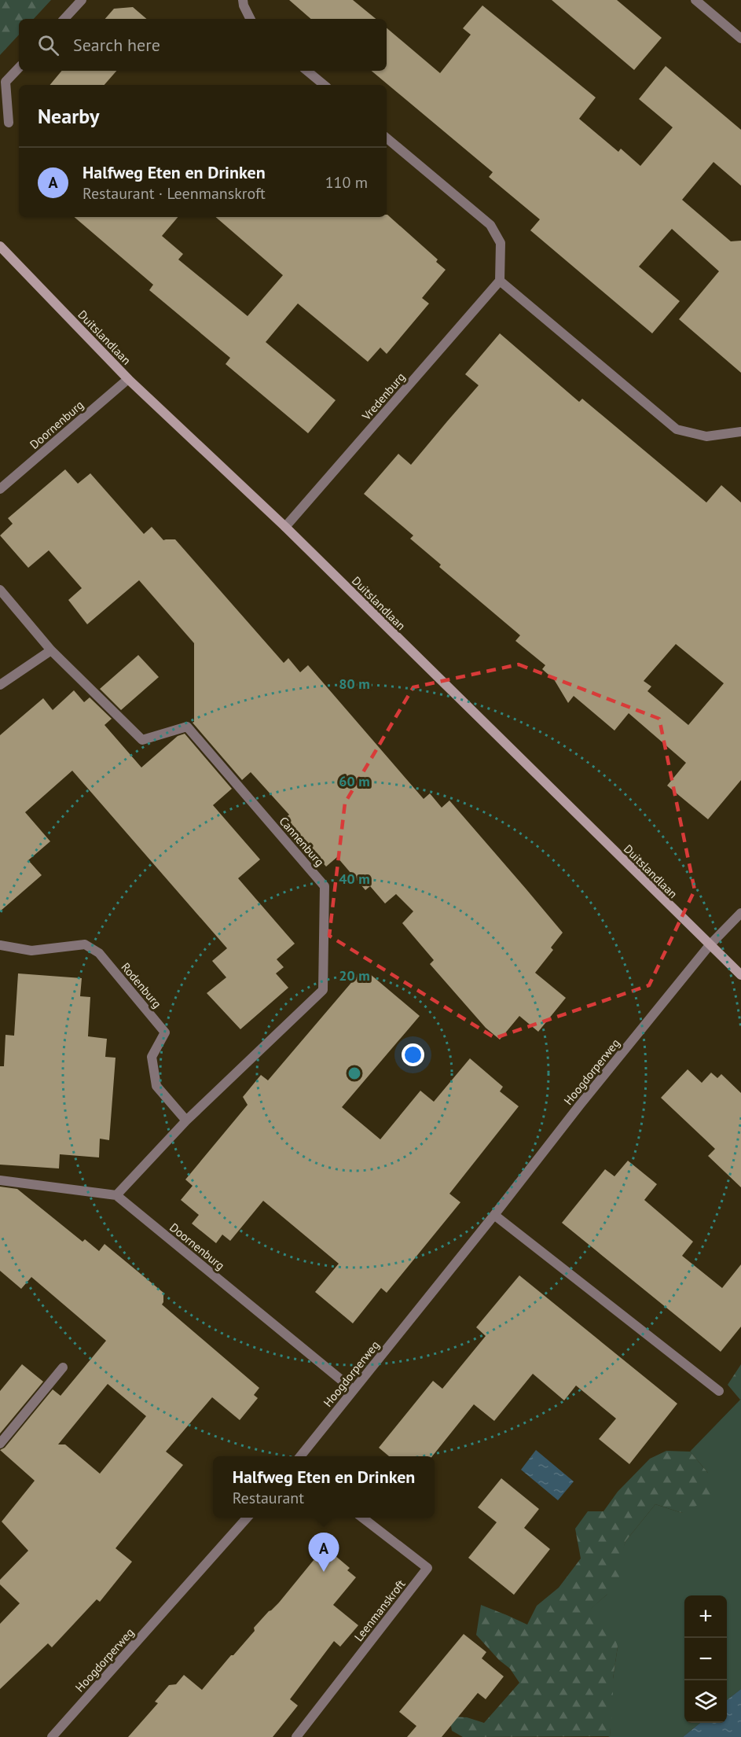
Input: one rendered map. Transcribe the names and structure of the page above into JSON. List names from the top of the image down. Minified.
{"streets":{"main road":["Duitslandlaan"],"street":["Vredenburg","Doornenburg","Cannenburg","Rodenburg","Hoogdorperweg","Leenmanskroft"]},"crossings":[["Duitslandlaan","Vredenburg"],["Duitslandlaan","Doornenburg"],["Duitslandlaan","Hoogdorperweg"],["Doornenburg","Cannenburg"],["Doornenburg","Hoogdorperweg"],["Cannenburg","Rodenburg"]],"page":{"search":"Search here","heading":"Nearby","list":[{"mark":"A","name":"Halfweg Eten en Drinken","note":"Restaurant · Leenmanskroft","value":"110 m"}],"popup":["Halfweg Eten en Drinken","Restaurant"],"pins":"A","map_buttons":["+","−"]},"rings":["80 m","60 m","40 m","20 m"]}
